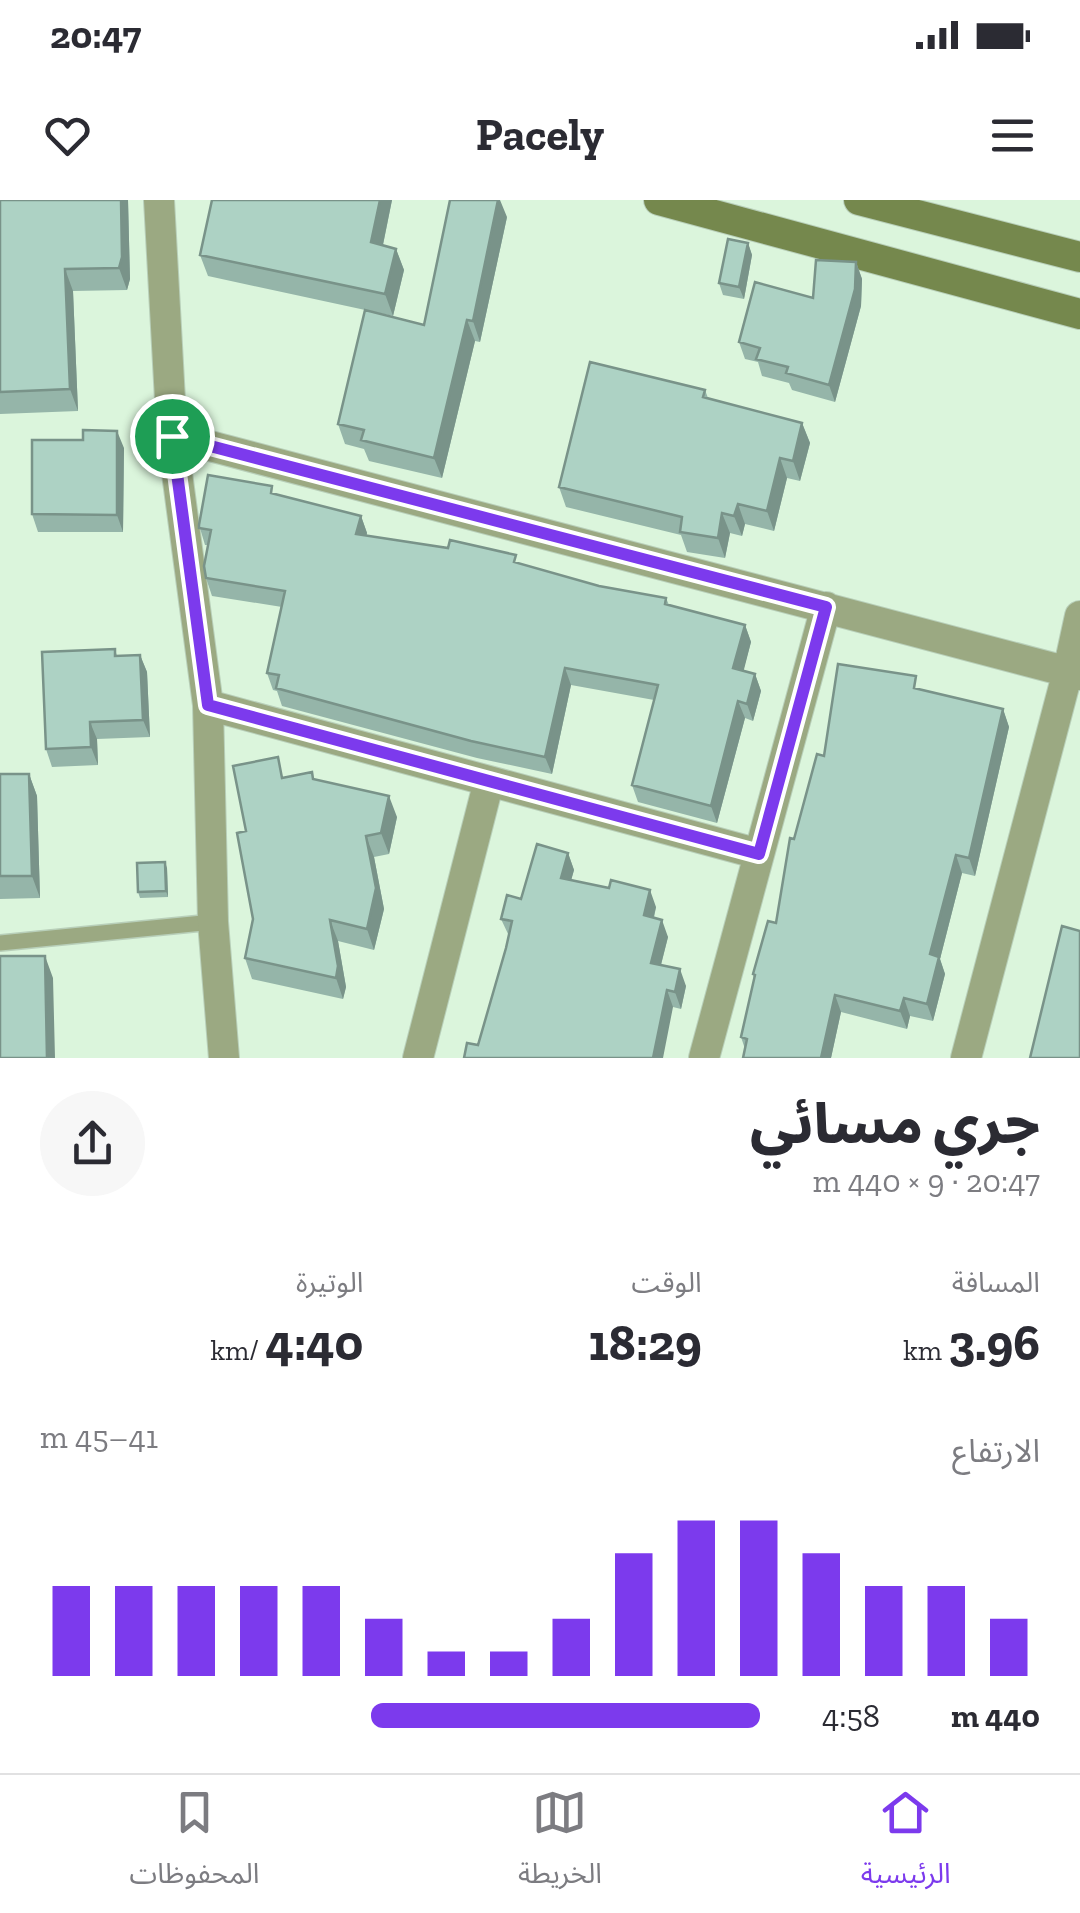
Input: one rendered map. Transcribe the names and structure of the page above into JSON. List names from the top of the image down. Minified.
{"page":{"status":"20:47","header":"Pacely","heading":["جري مسائي","20:47 · 9 × 440 m"],"stats":[["المسافة","3.96 km"],["الوقت","18:29"],["الوتيرة","4:40 /km"]],"chart":["الارتفاع","41–45 m"],"list":[{"name":"440 m","note":"4:58"}],"tabs":["الرئيسية","الخريطة","المحفوظات"]}}
